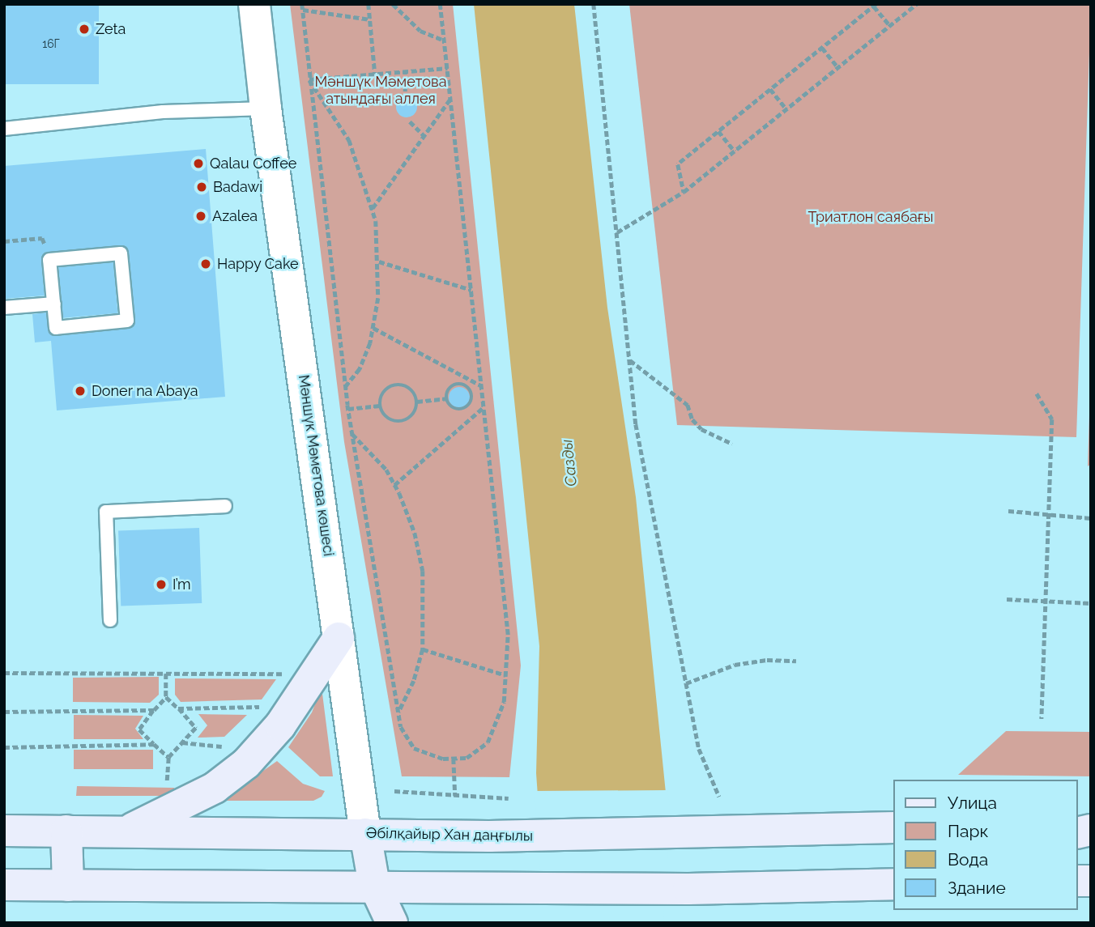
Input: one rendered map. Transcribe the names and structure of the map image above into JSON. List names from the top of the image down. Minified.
{"streets":{"main road":["Мәншүк Мәметова көшесі","Әбілқайыр Хан даңғылы"]},"crossings":[["Мәншүк Мәметова көшесі","Әбілқайыр Хан даңғылы"]],"water":["Сазды"],"parks":["Мәншүк Мәметова атындағы аллея","Триатлон саябағы"],"places":["Zeta","Qalau Coffee","Badawi","Azalea","Happy Cake","Doner na Abaya","I’m"],"house_numbers":["16Г"],"legend":["Улица","Парк","Вода","Здание"]}
